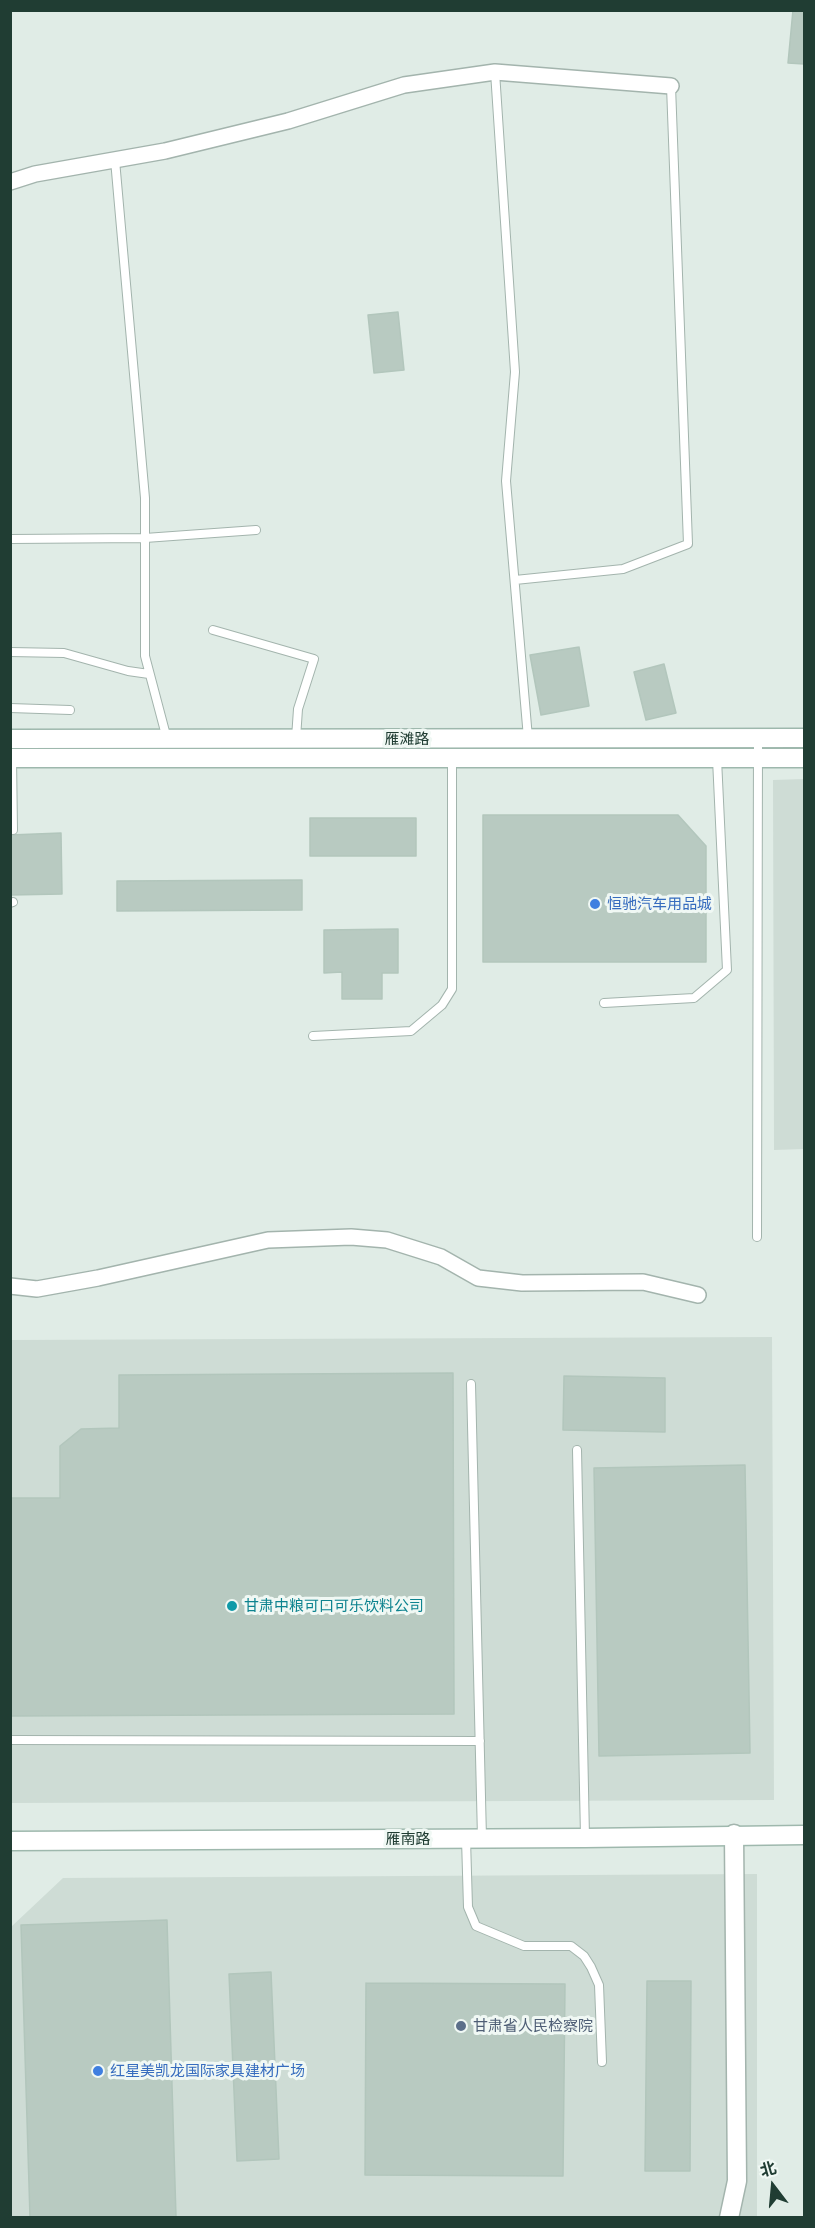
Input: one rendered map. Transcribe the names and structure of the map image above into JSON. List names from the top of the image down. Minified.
{"streets":{"main road":["雁滩路","雁南路"]},"places":["恒驰汽车用品城","甘肃中粮可口可乐饮料公司","甘肃省人民检察院","红星美凯龙国际家具建材广场"],"north":"top"}
